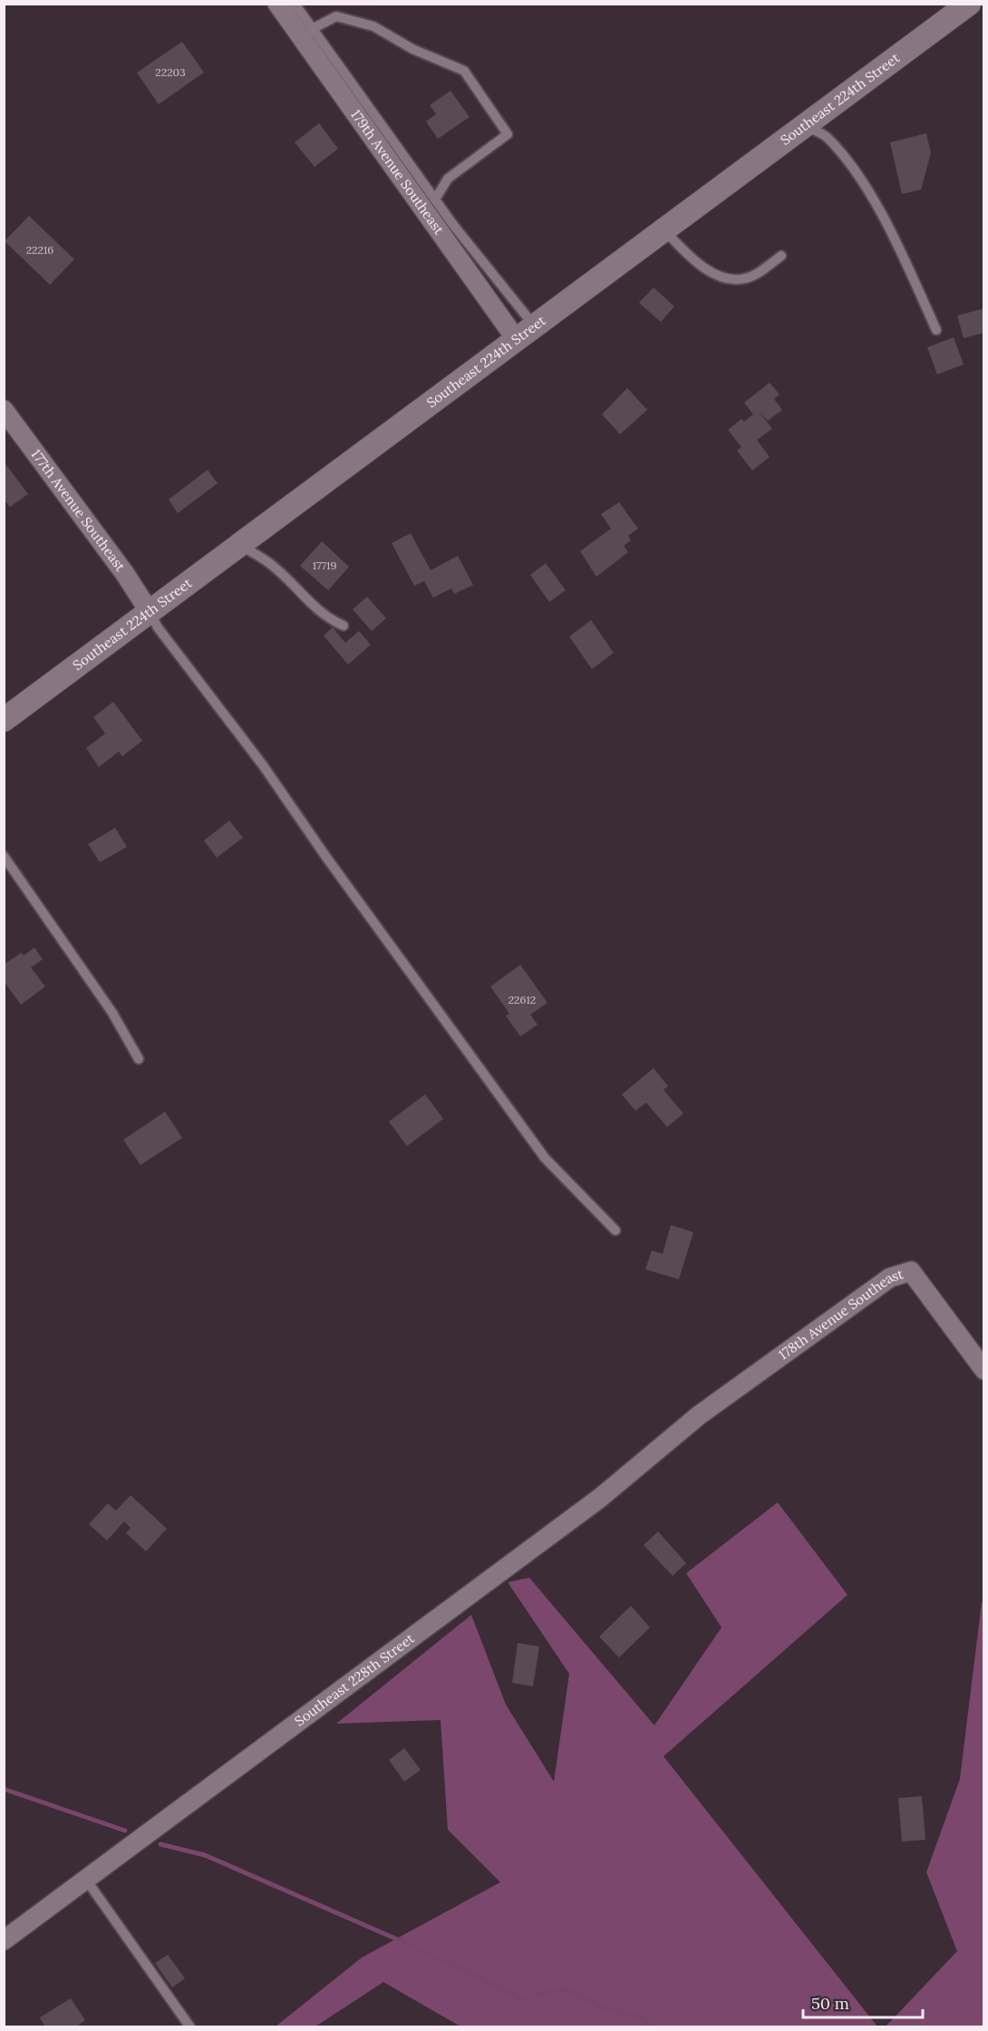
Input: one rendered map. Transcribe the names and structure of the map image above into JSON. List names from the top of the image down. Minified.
{"streets":{"street":["Southeast 224th Street","179th Avenue Southeast","177th Avenue Southeast","178th Avenue Southeast","Southeast 228th Street"]},"crossings":[["Southeast 224th Street","179th Avenue Southeast"],["Southeast 224th Street","177th Avenue Southeast"],["178th Avenue Southeast","Southeast 228th Street"]],"house_numbers":["22203","22216","17719","22612"],"scale_bar":"50 m"}
